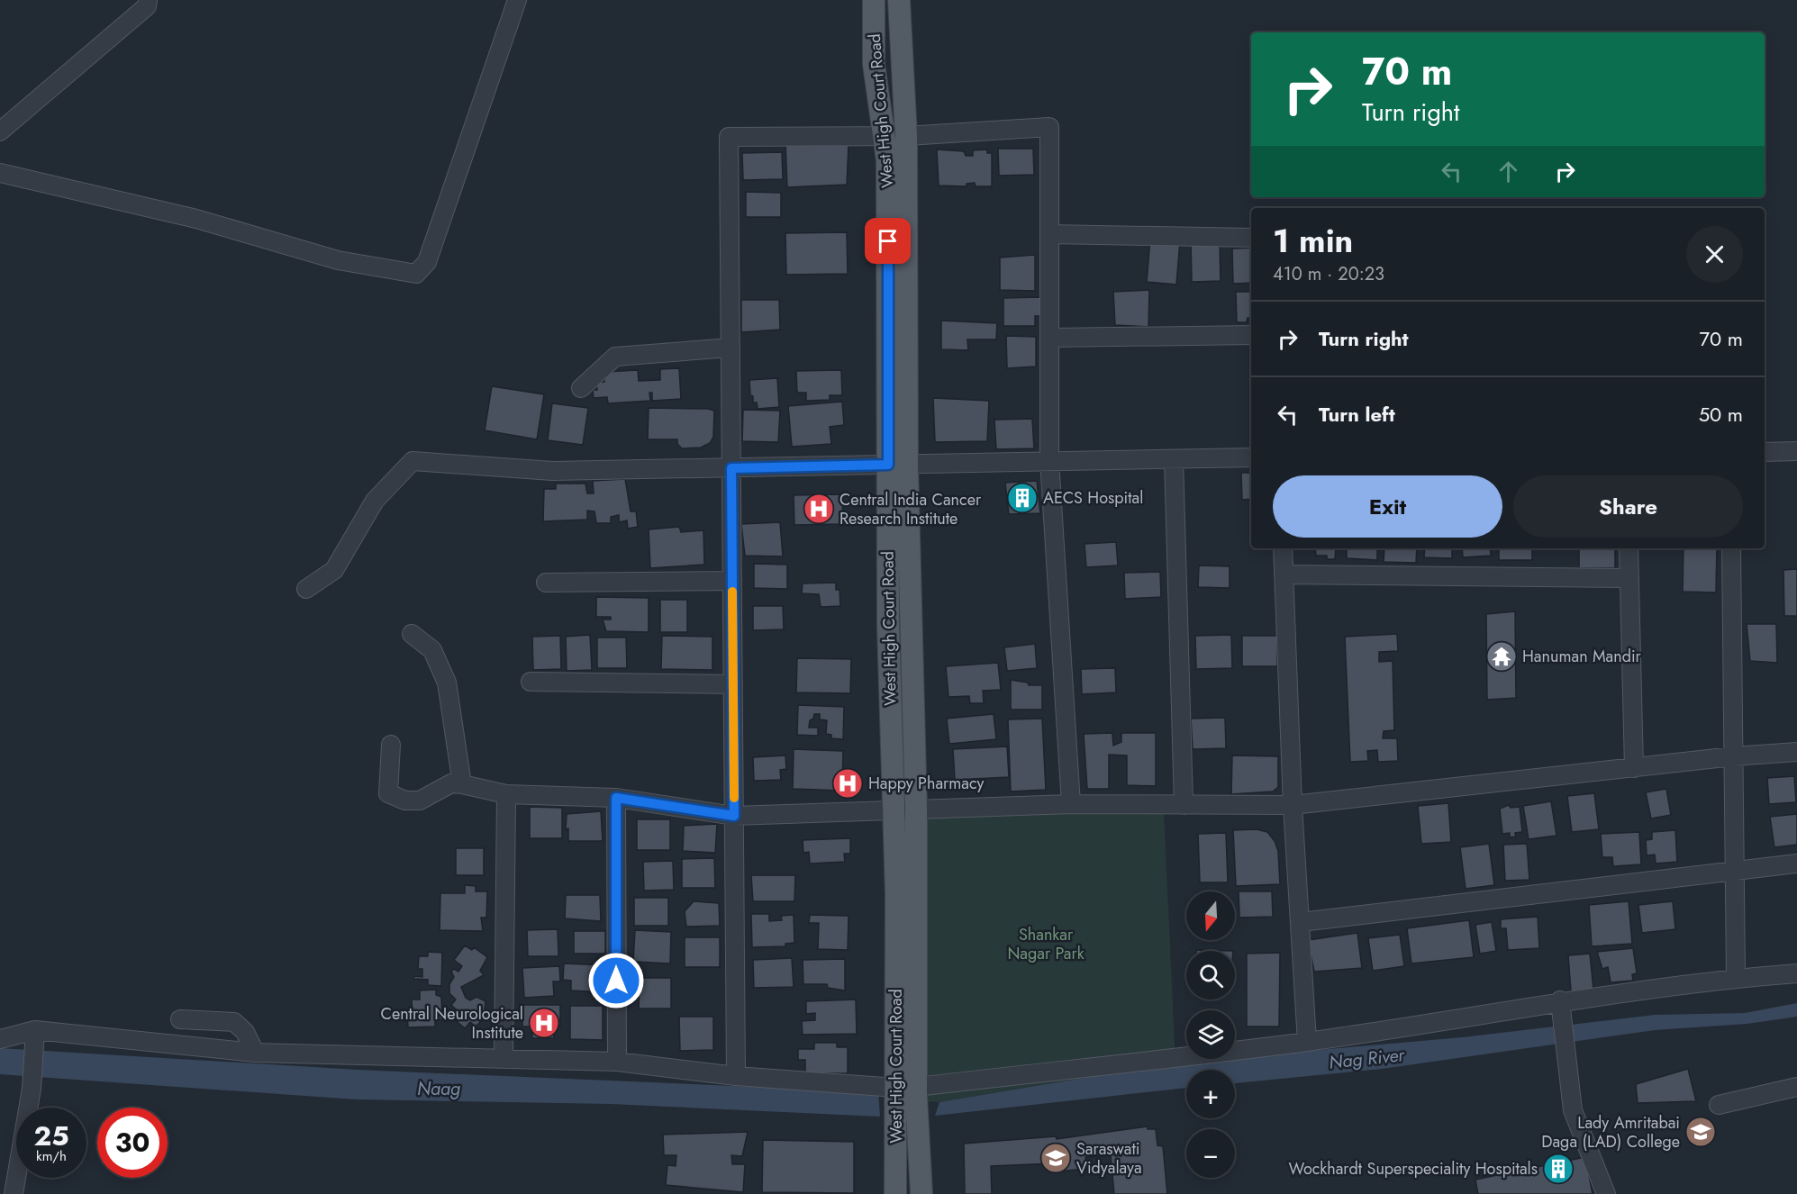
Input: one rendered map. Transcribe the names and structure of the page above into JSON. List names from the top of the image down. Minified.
{"streets":{"main road":["West High Court Road"]},"water":["Nag River","Naag"],"parks":["Shankar Nagar Park"],"places":{"building":["AECS Hospital","Wockhardt Superspeciality Hospitals"],"hospital":["Central India Cancer Research Institute","Happy Pharmacy","Central Neurological Institute"],"temple":["Hanuman Mandir"],"school or university":["Lady Amritabai Daga (LAD) College","Saraswati Vidyalaya"]},"north":"bottom","page":{"turn":["70 m","Turn right"],"heading":["1 min","410 m · 20:23"],"list":[{"name":"Turn right","value":"70 m"},{"name":"Turn left","value":"50 m"}],"buttons":["Exit","Share"],"map_buttons":["+","−"],"speed":"25 km/h","limit":"30"}}
